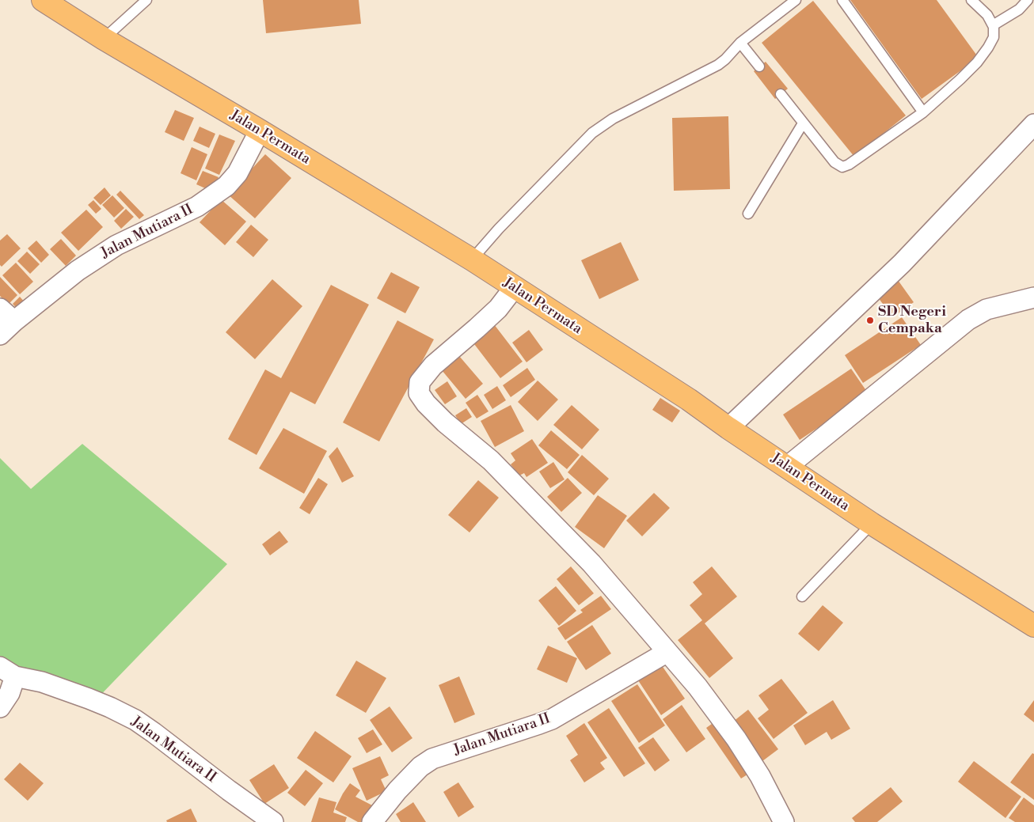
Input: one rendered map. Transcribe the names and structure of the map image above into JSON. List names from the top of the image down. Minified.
{"streets":{"main road":["Jalan Permata"],"street":["Jalan Mutiara II"]},"crossings":[["Jalan Permata","Jalan Mutiara II"]],"places":["SD Negeri Cempaka"]}
